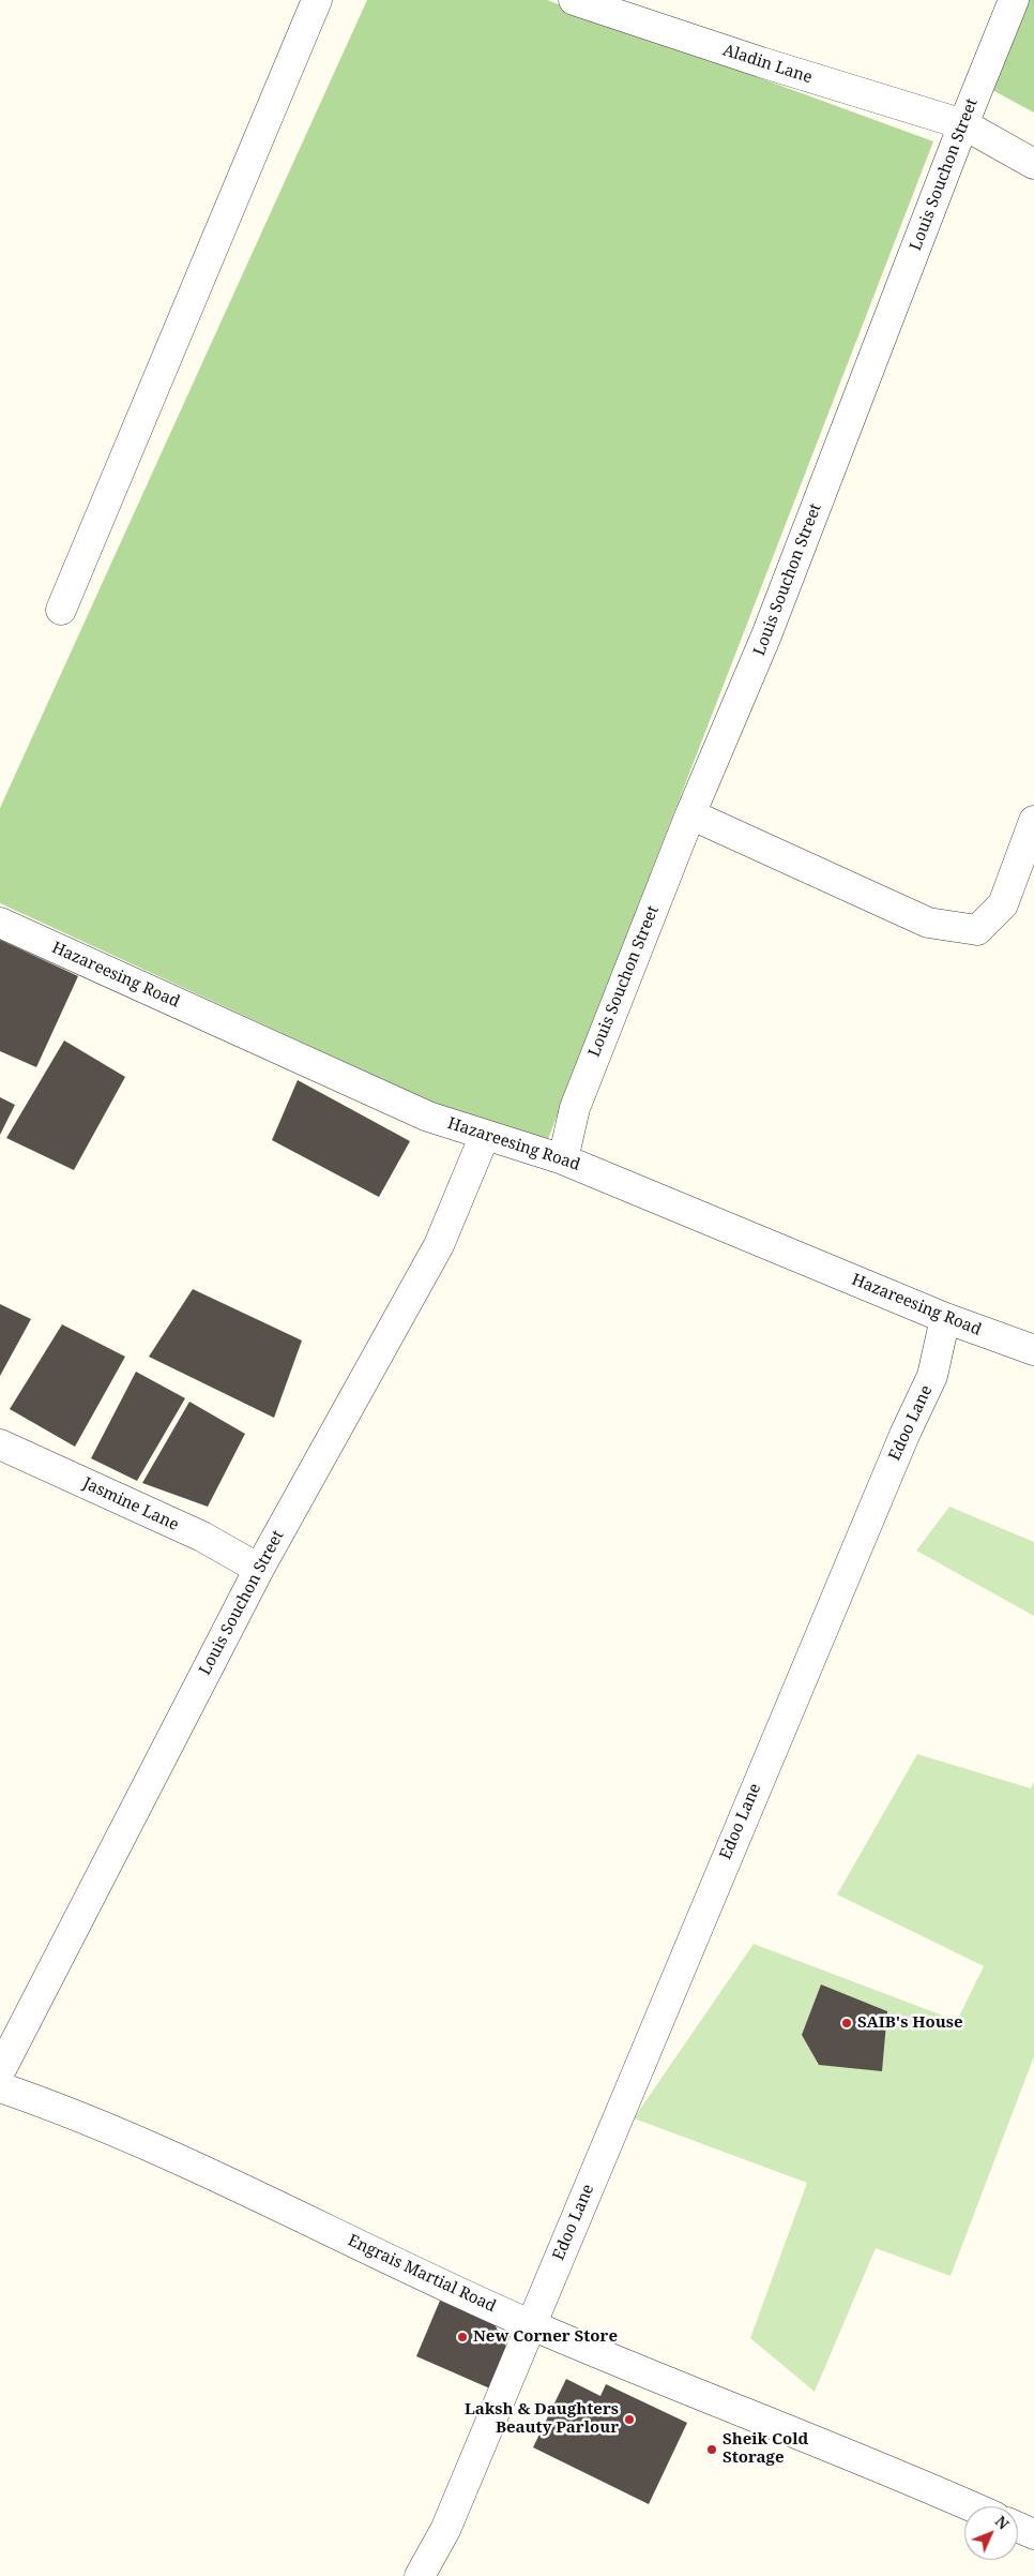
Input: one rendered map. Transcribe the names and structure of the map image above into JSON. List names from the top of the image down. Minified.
{"streets":{"street":["Aladin Lane","Louis Souchon Street","Hazareesing Road","Edoo Lane","Jasmine Lane","Engrais Martial Road"]},"crossings":[["Aladin Lane","Louis Souchon Street"],["Louis Souchon Street","Hazareesing Road"],["Louis Souchon Street","Jasmine Lane"],["Hazareesing Road","Edoo Lane"],["Edoo Lane","Engrais Martial Road"]],"places":["SAIB's House","New Corner Store","Laksh & Daughters Beauty Parlour","Sheik Cold Storage"],"north":"top right"}
